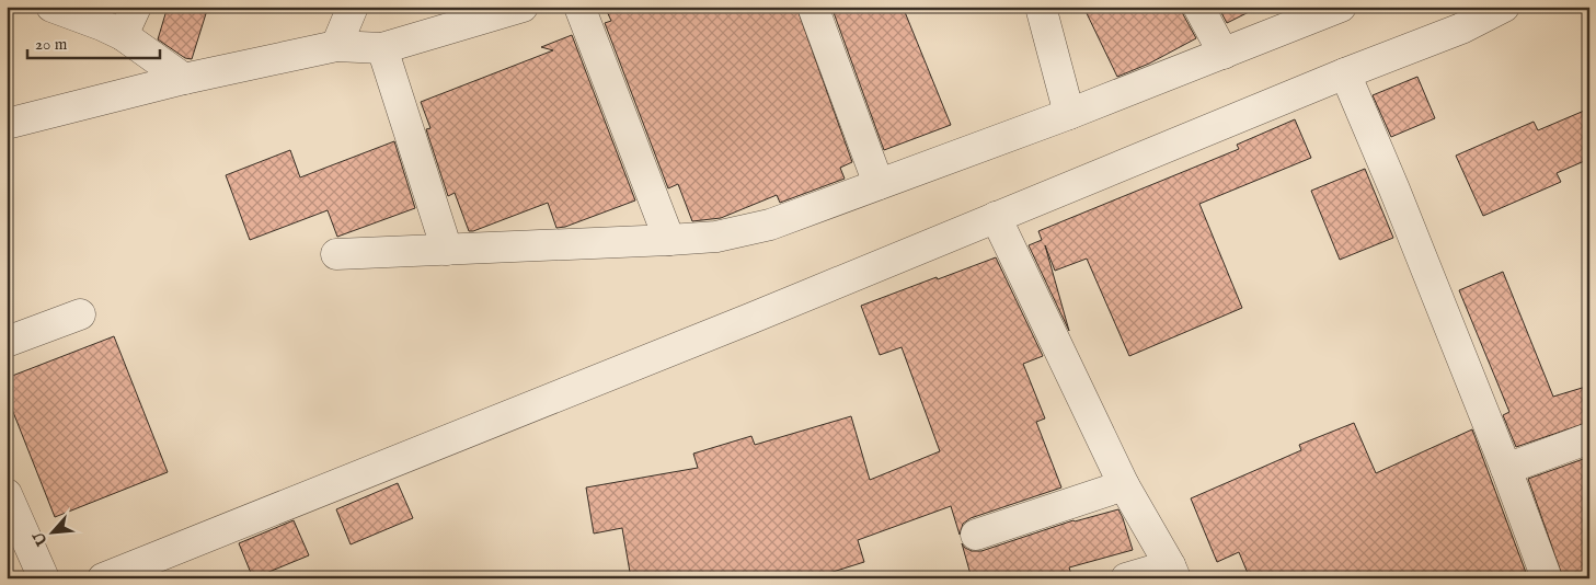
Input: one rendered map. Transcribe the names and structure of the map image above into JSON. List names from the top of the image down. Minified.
{"scale_bar":"20 m","north":"bottom left"}
